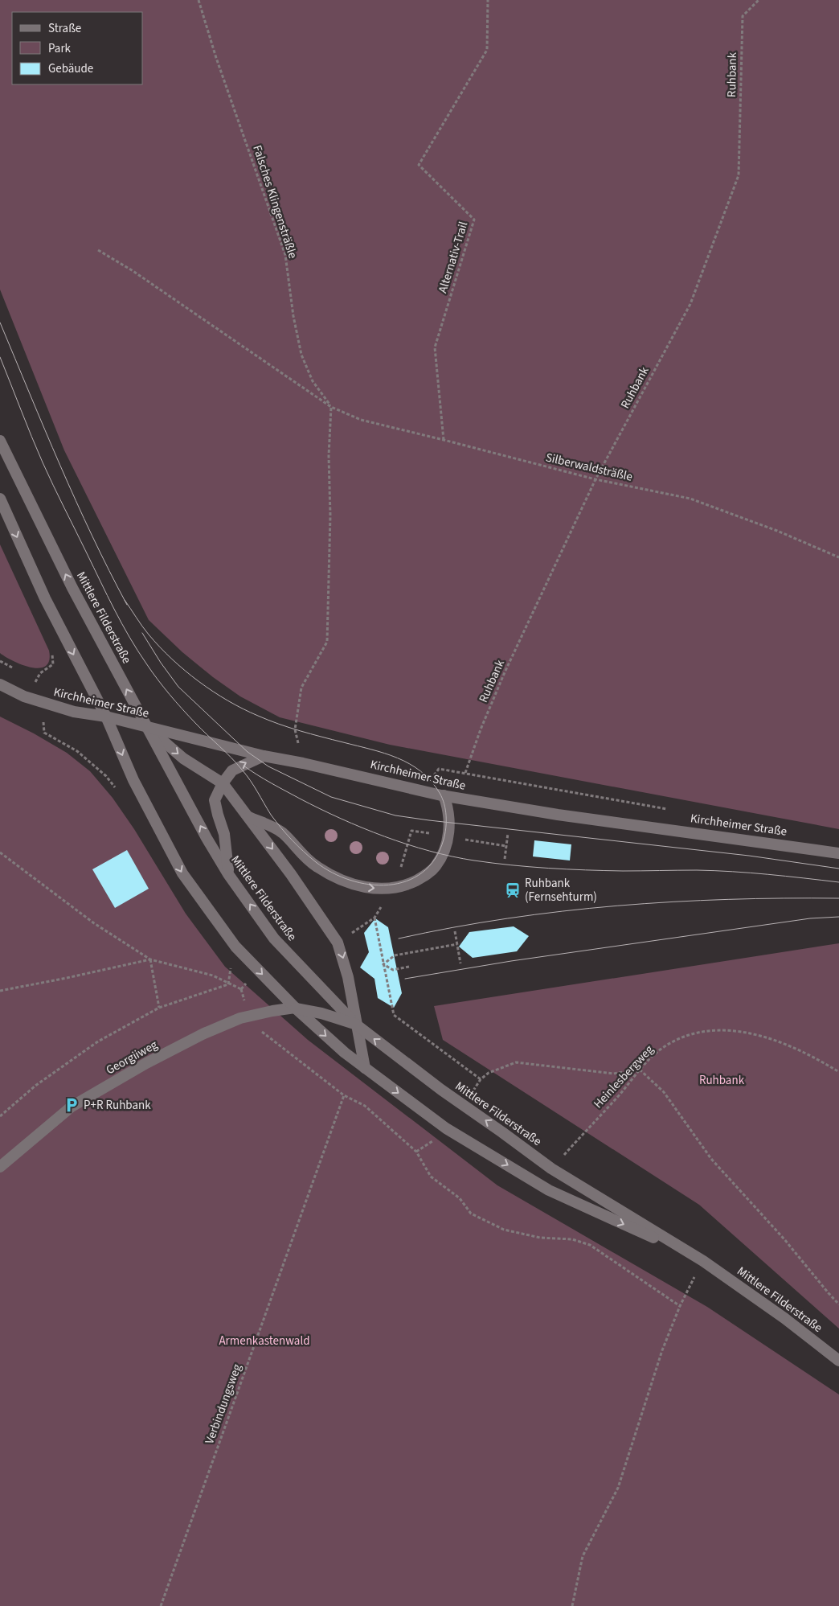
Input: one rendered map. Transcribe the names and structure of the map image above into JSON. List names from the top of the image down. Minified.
{"streets":{"main road":["Mittlere Filderstraße","Kirchheimer Straße","Georgiiweg"],"path":["Ruhbank","Falsches Klingensträßle","Alternativ-Trail","Silberwaldsträßle","Heinlesbergweg","Verbindungsweg"]},"crossings":[["Ruhbank","Silberwaldsträßle"],["Falsches Klingensträßle","Silberwaldsträßle"],["Alternativ-Trail","Silberwaldsträßle"],["Mittlere Filderstraße","Kirchheimer Straße"],["Mittlere Filderstraße","Georgiiweg"],["Mittlere Filderstraße","Heinlesbergweg"]],"parks":["Ruhbank","Armenkastenwald"],"places":{"station":["Ruhbank (Fernsehturm)"],"parking":["P+R Ruhbank"]},"legend":["Straße","Park","Gebäude"]}
